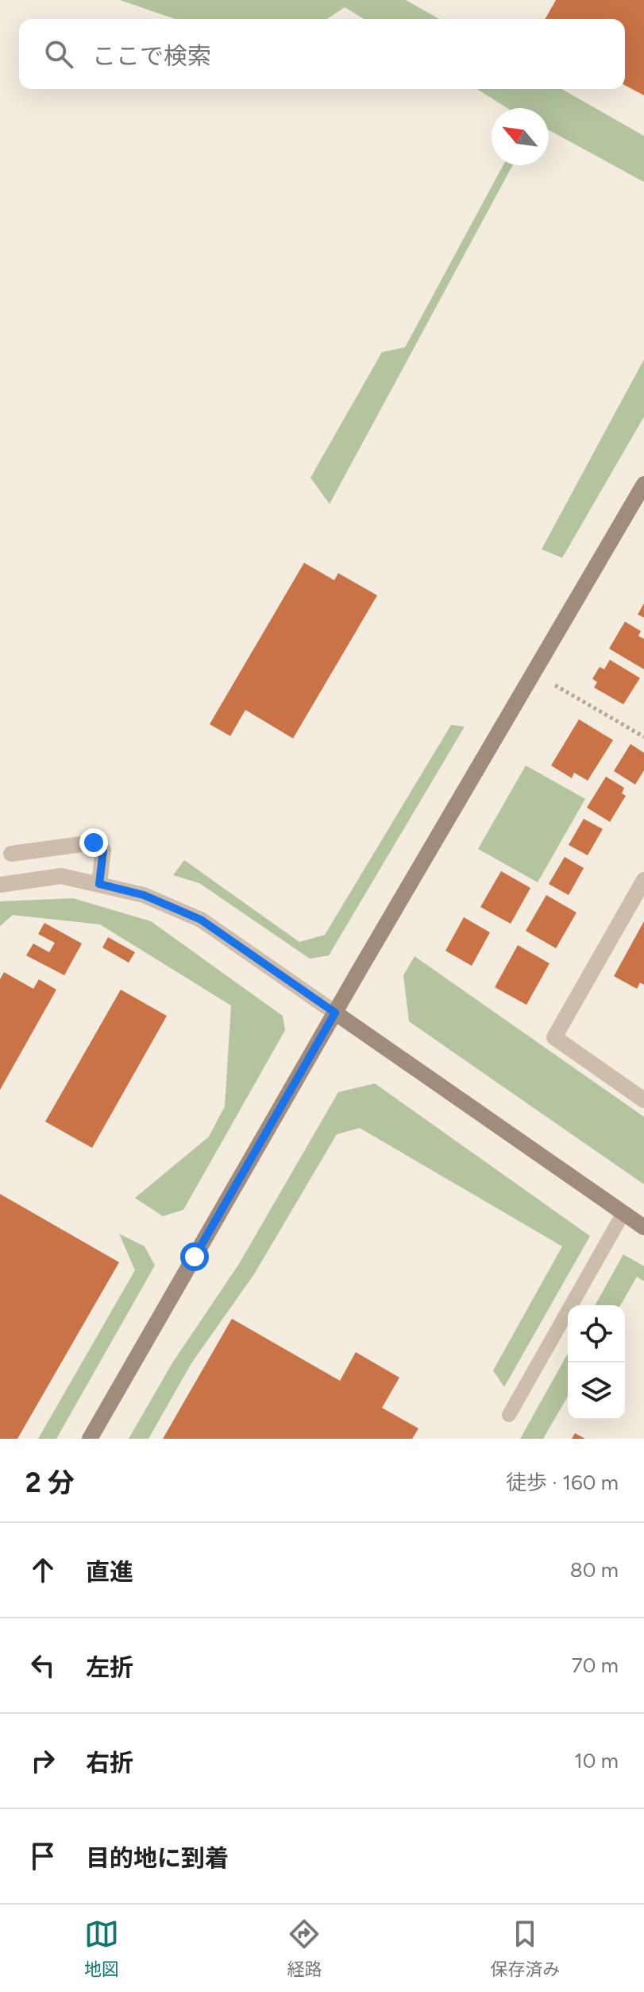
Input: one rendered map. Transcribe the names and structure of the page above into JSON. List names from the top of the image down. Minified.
{"north":"top left","page":{"search":"ここで検索","heading":["2 分","徒歩 · 160 m"],"list":[["直進","80 m"],["左折","70 m"],["右折","10 m"],"目的地に到着"],"nav":["地図","経路","保存済み"]}}
